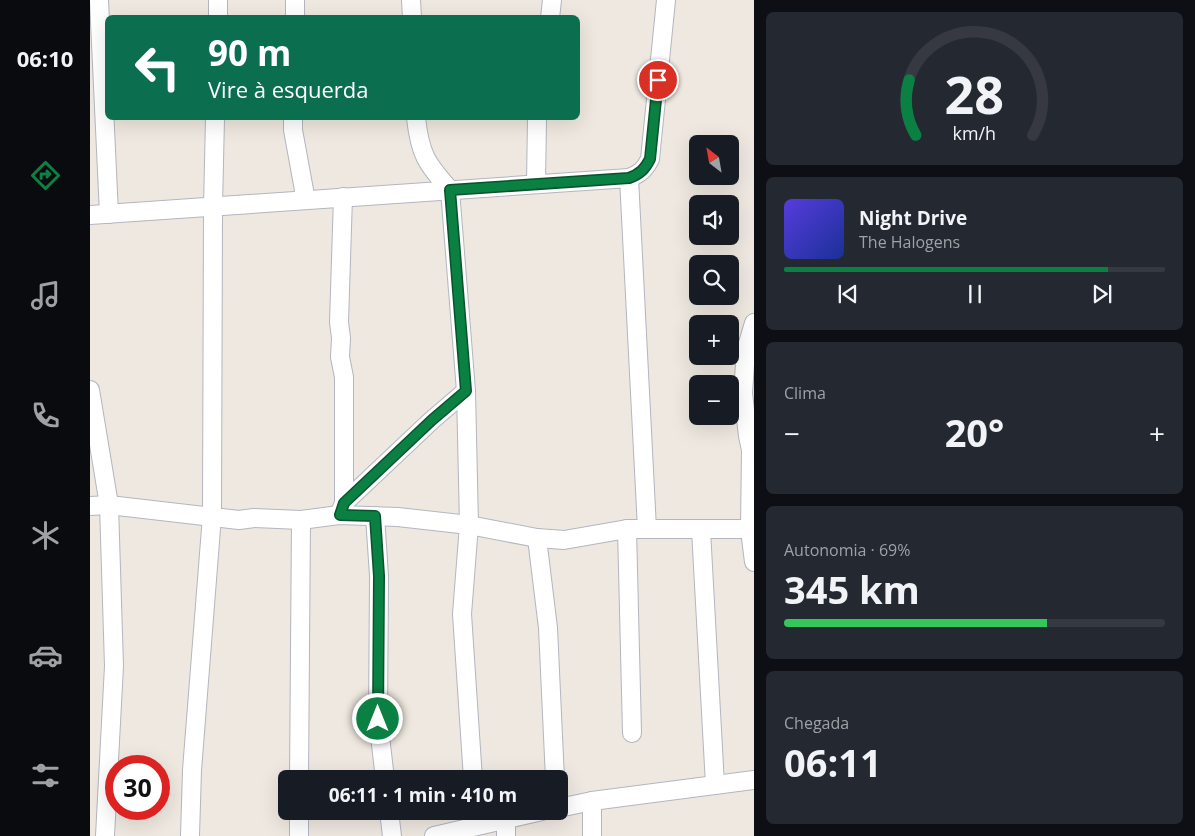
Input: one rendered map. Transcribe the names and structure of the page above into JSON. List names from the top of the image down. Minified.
{"north":"top left","page":{"tabs":"06:10","turn":["90 m","Vire à esquerda"],"map_buttons":["+","−"],"song":["Night Drive","The Halogens"],"tile":["Clima",["Autonomia · 69%","345 km"],["Chegada","06:11"]],"heat":["−","20°","+"],"limit":"30","trip":"06:11 · 1 min · 410 m","gauge":["28","km/h"]}}
